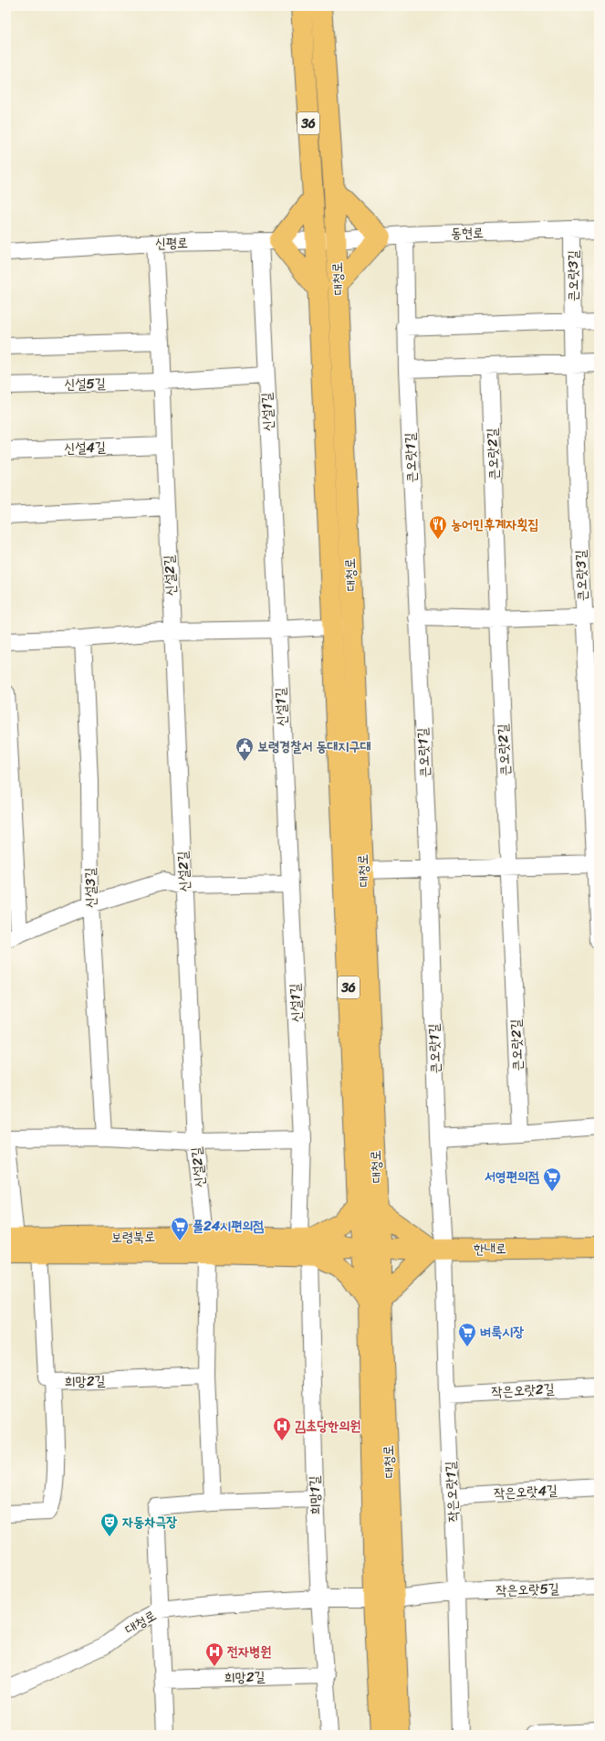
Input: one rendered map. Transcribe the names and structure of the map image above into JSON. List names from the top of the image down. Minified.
{"streets":{"main road":["36","대청로","보령북로","한내로"],"street":["동현로","신평로","큰오랏3길","신설5길","신설1길","신설4길","큰오랏2길","큰오랏1길","신설2길","신설3길","희망2길","작은오랏2길","작은오랏1길","작은오랏4길","희망1길","작은오랏5길"]},"crossings":[["동현로","신평로"],["동현로","큰오랏3길"],["동현로","대청로"],["동현로","큰오랏1길"],["신평로","대청로"],["신평로","신설1길"],["신평로","신설2길"],["대청로","보령북로"],["대청로","한내로"],["대청로","희망1길"],["대청로","작은오랏5길"],["신설5길","신설1길"],["신설5길","신설2길"],["신설1길","보령북로"],["신설1길","희망1길"],["신설4길","신설2길"],["큰오랏1길","한내로"],["큰오랏1길","작은오랏1길"],["신설2길","보령북로"],["보령북로","한내로"],["보령북로","희망2길"],["보령북로","희망1길"],["한내로","작은오랏1길"],["희망2길","희망1길"],["작은오랏2길","작은오랏1길"],["작은오랏1길","작은오랏4길"],["작은오랏1길","작은오랏5길"]],"places":{"restaurant":["농어민후계자횟집"],"public building":["보령경찰서 동대지구대"],"supermarket":["서영편의점","풀24시편의점","벼룩시장"],"hospital":["김초당한의원","전자병원"],"theatre":["자동차극장"]}}
